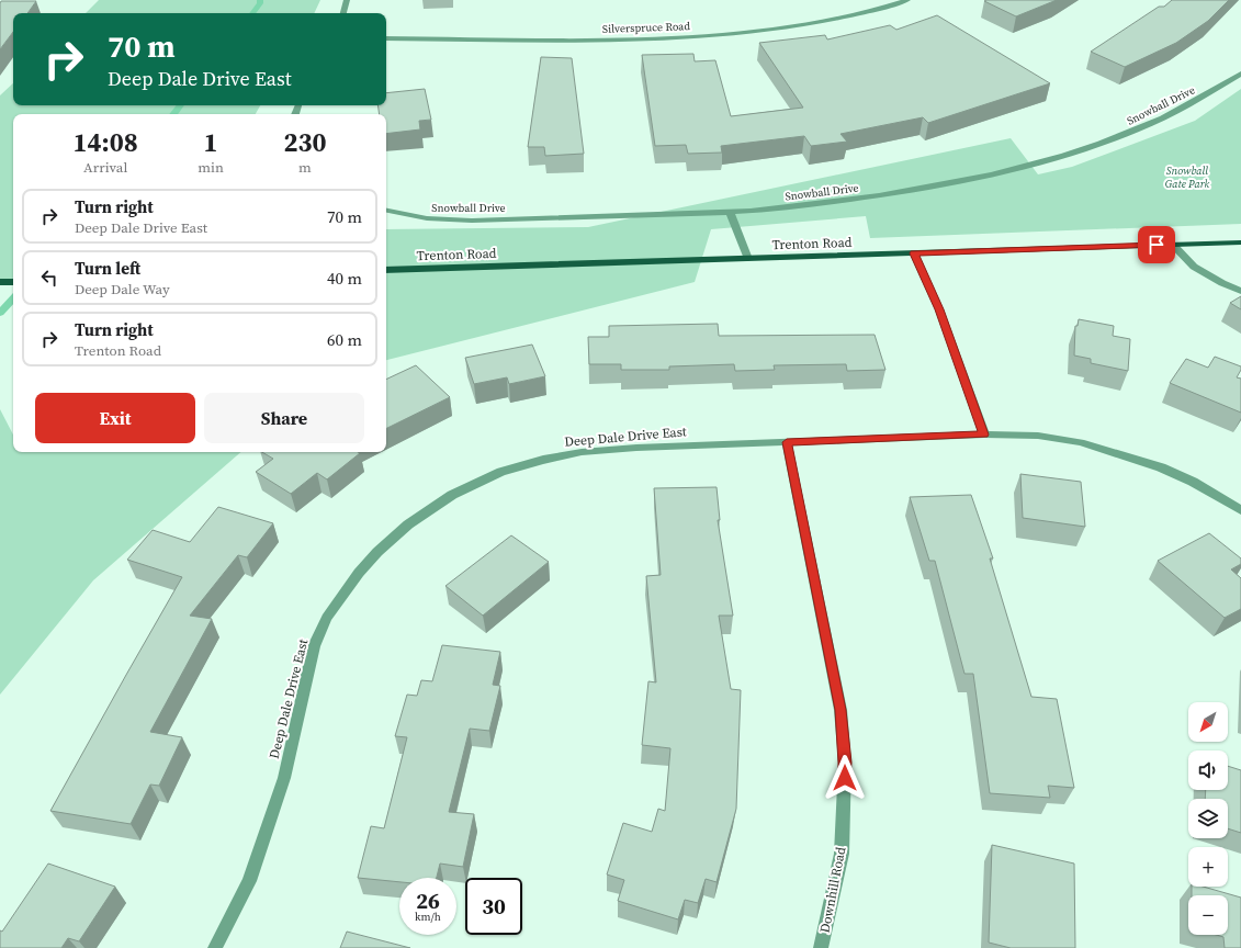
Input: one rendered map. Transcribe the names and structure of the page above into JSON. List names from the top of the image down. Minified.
{"streets":{"main road":["Trenton Road"],"street":["Silverspruce Road","Snowball Drive","Deep Dale Drive East","Downhill Road"]},"crossings":[["Deep Dale Drive East","Downhill Road"]],"parks":["Snowball Gate Park"],"north":"bottom left","page":{"turn":["70 m","Deep Dale Drive East"],"eta":["14:08","Arrival","1","min","230","m"],"list":[{"name":"Turn right","note":"Deep Dale Drive East","value":"70 m"},{"name":"Turn left","note":"Deep Dale Way","value":"40 m"},{"name":"Turn right","note":"Trenton Road","value":"60 m"}],"buttons":["Exit","Share"],"map_buttons":["+","−"],"speed":"26 km/h","limit":"30"}}
